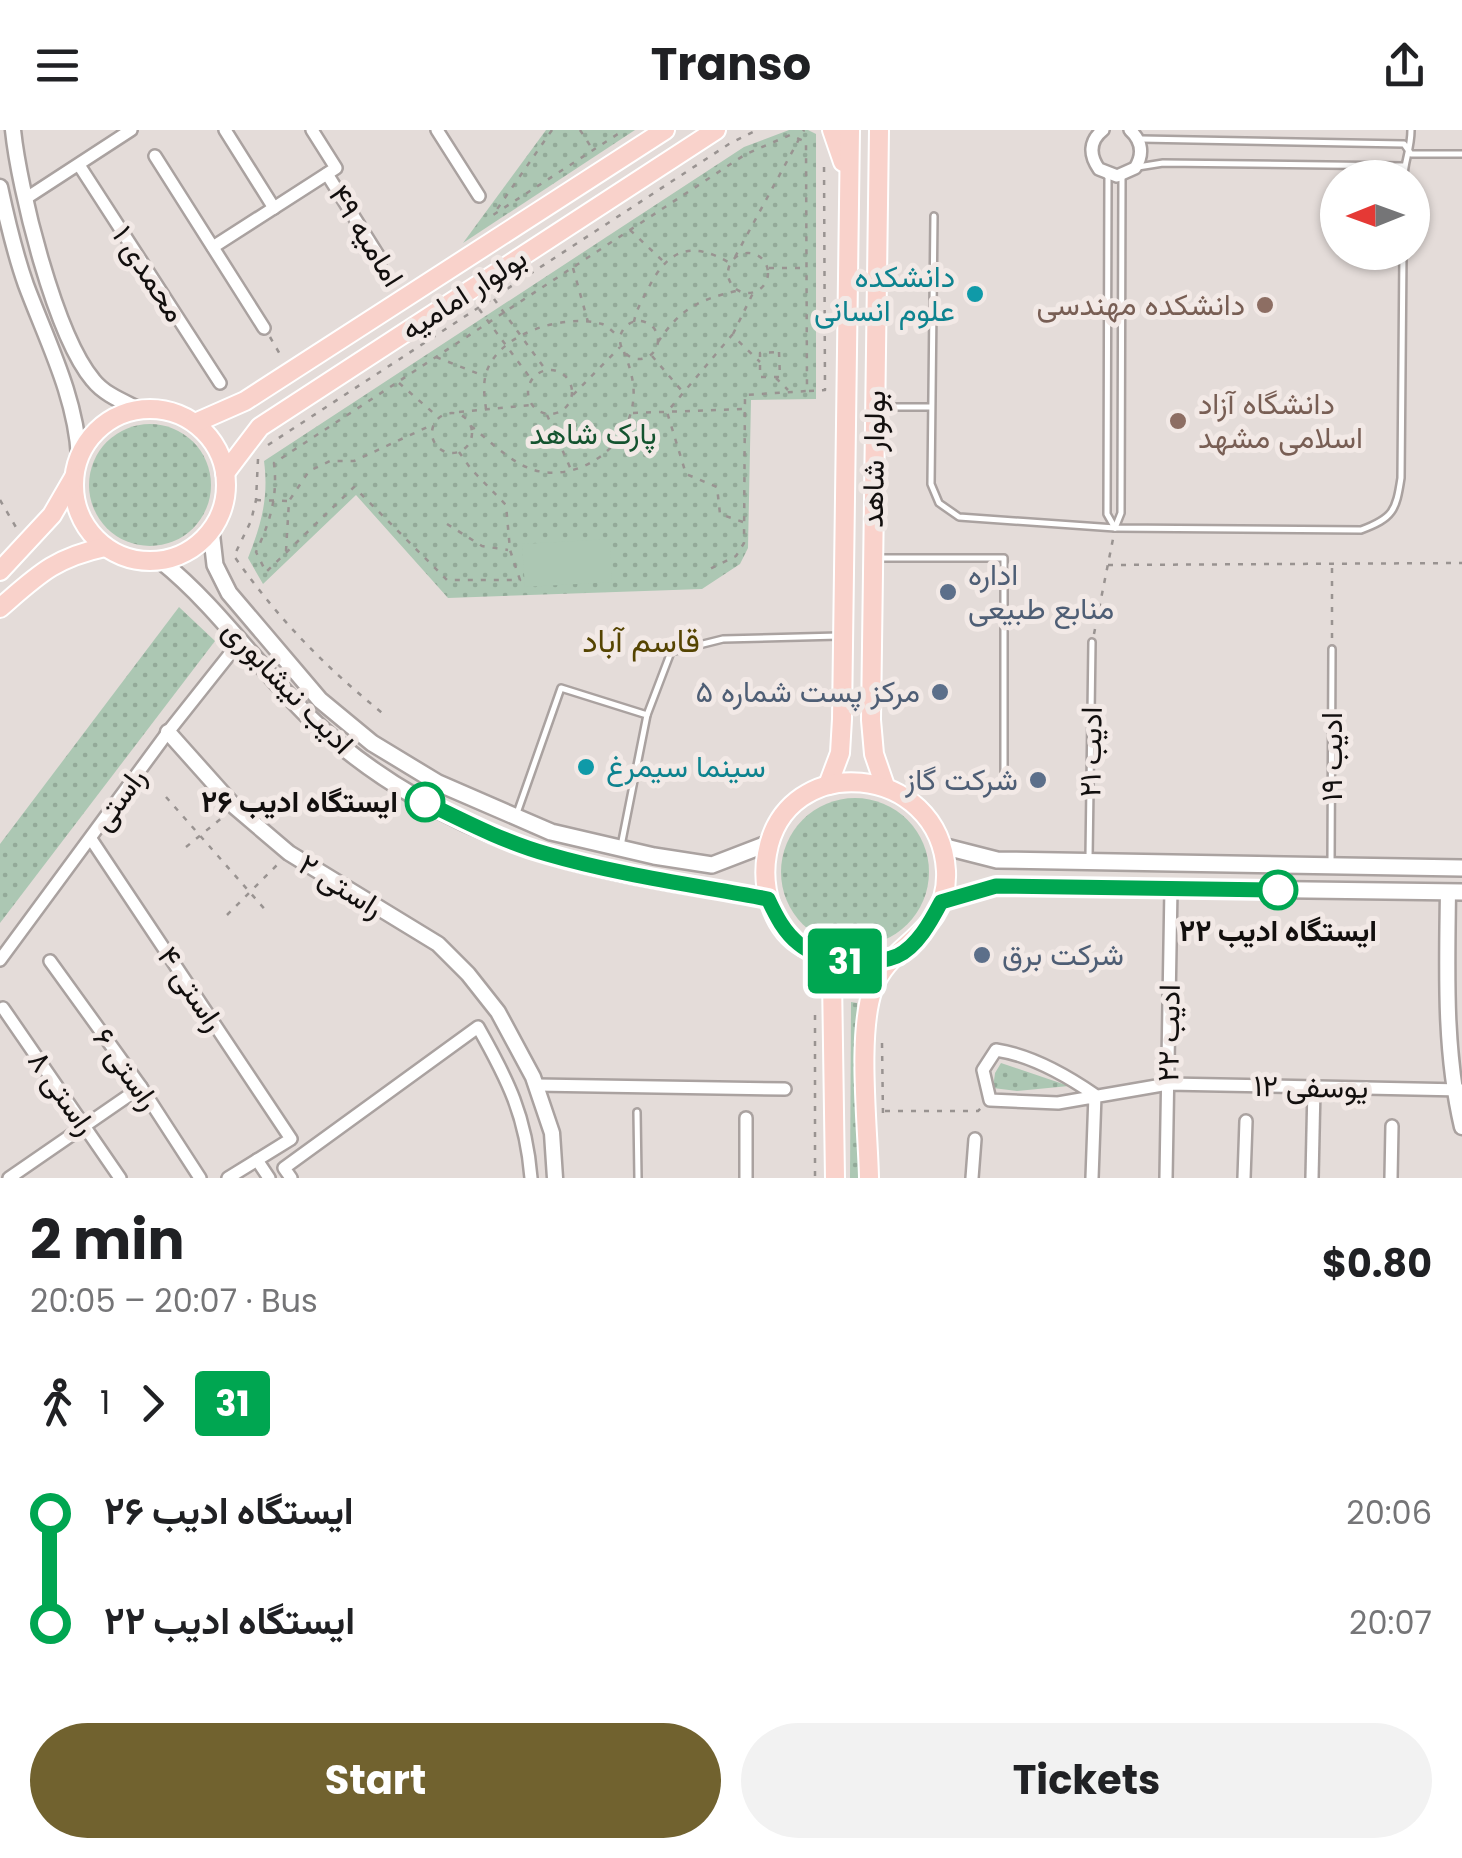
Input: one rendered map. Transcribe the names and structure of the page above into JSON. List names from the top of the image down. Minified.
{"streets":{"main road":["بولوار امامیه","بولوار شاهد","ادیب نیشابوری"],"street":["امامیه ۴۹","محمدی ۱","راستی","راستی ۲","راستی ۴","ادیب ۲۲","راستی ۶","یوسفی ۱۲","راستی ۸"],"lane":["ادیب ۲۱","ادیب ۱۹"]},"crossings":[["امامیه ۴۹","بولوار امامیه"],["بولوار امامیه","ادیب نیشابوری"],["بولوار شاهد","ادیب نیشابوری"],["ادیب نیشابوری","راستی"],["راستی","راستی ۲"],["راستی","راستی ۴"],["ادیب ۲۲","یوسفی ۱۲"]],"districts":["قاسم آباد"],"parks":["پارک شاهد"],"places":["دانشکده علوم انسانی","دانشکده مهندسی","دانشگاه آزاد اسلامی مشهد","اداره منابع طبیعی","مرکز پست شماره ۵","سینما سیمرغ","شرکت گاز","ایستگاه ادیب ۲۶","ایستگاه ادیب ۲۲","شرکت برق"],"lines":["bus line 31"],"north":"left","page":{"header":"Transo","on_map":"31","heading":["2 min","20:05 – 20:07 · Bus","$0.80"],"legs":["1","31"],"list":[{"name":"ایستگاه ادیب ۲۶","value":"20:06"},{"name":"ایستگاه ادیب ۲۲","value":"20:07"}],"buttons":["Start","Tickets"]}}
